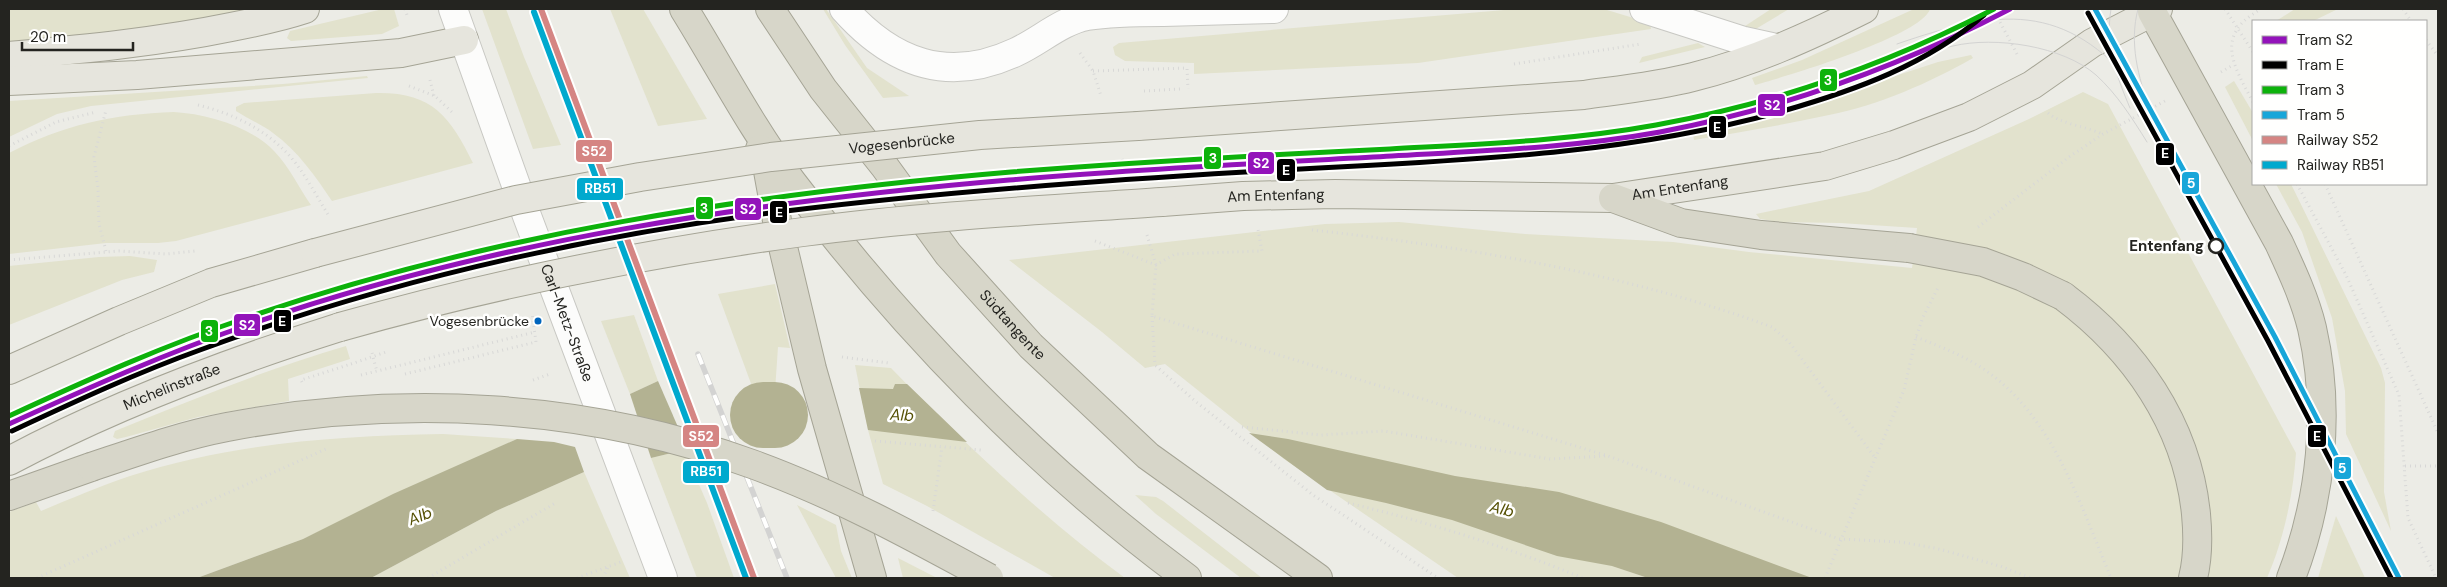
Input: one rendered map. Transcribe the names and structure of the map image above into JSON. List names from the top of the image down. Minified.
{"streets":{"highway":["Südtangente"],"main road":["Vogesenbrücke","Am Entenfang","Michelinstraße"],"street":["Carl-Metz-Straße"]},"crossings":[["Am Entenfang","Michelinstraße"]],"water":["Alb"],"places":["Entenfang","Vogesenbrücke"],"lines":["tram line S2","tram line 3","tram line 5","rail line S52","rail line RB51","tram line E"],"legend":["Tram S2","Tram E","Tram 3","Tram 5","Railway S52","Railway RB51"],"scale_bar":"20 m"}
